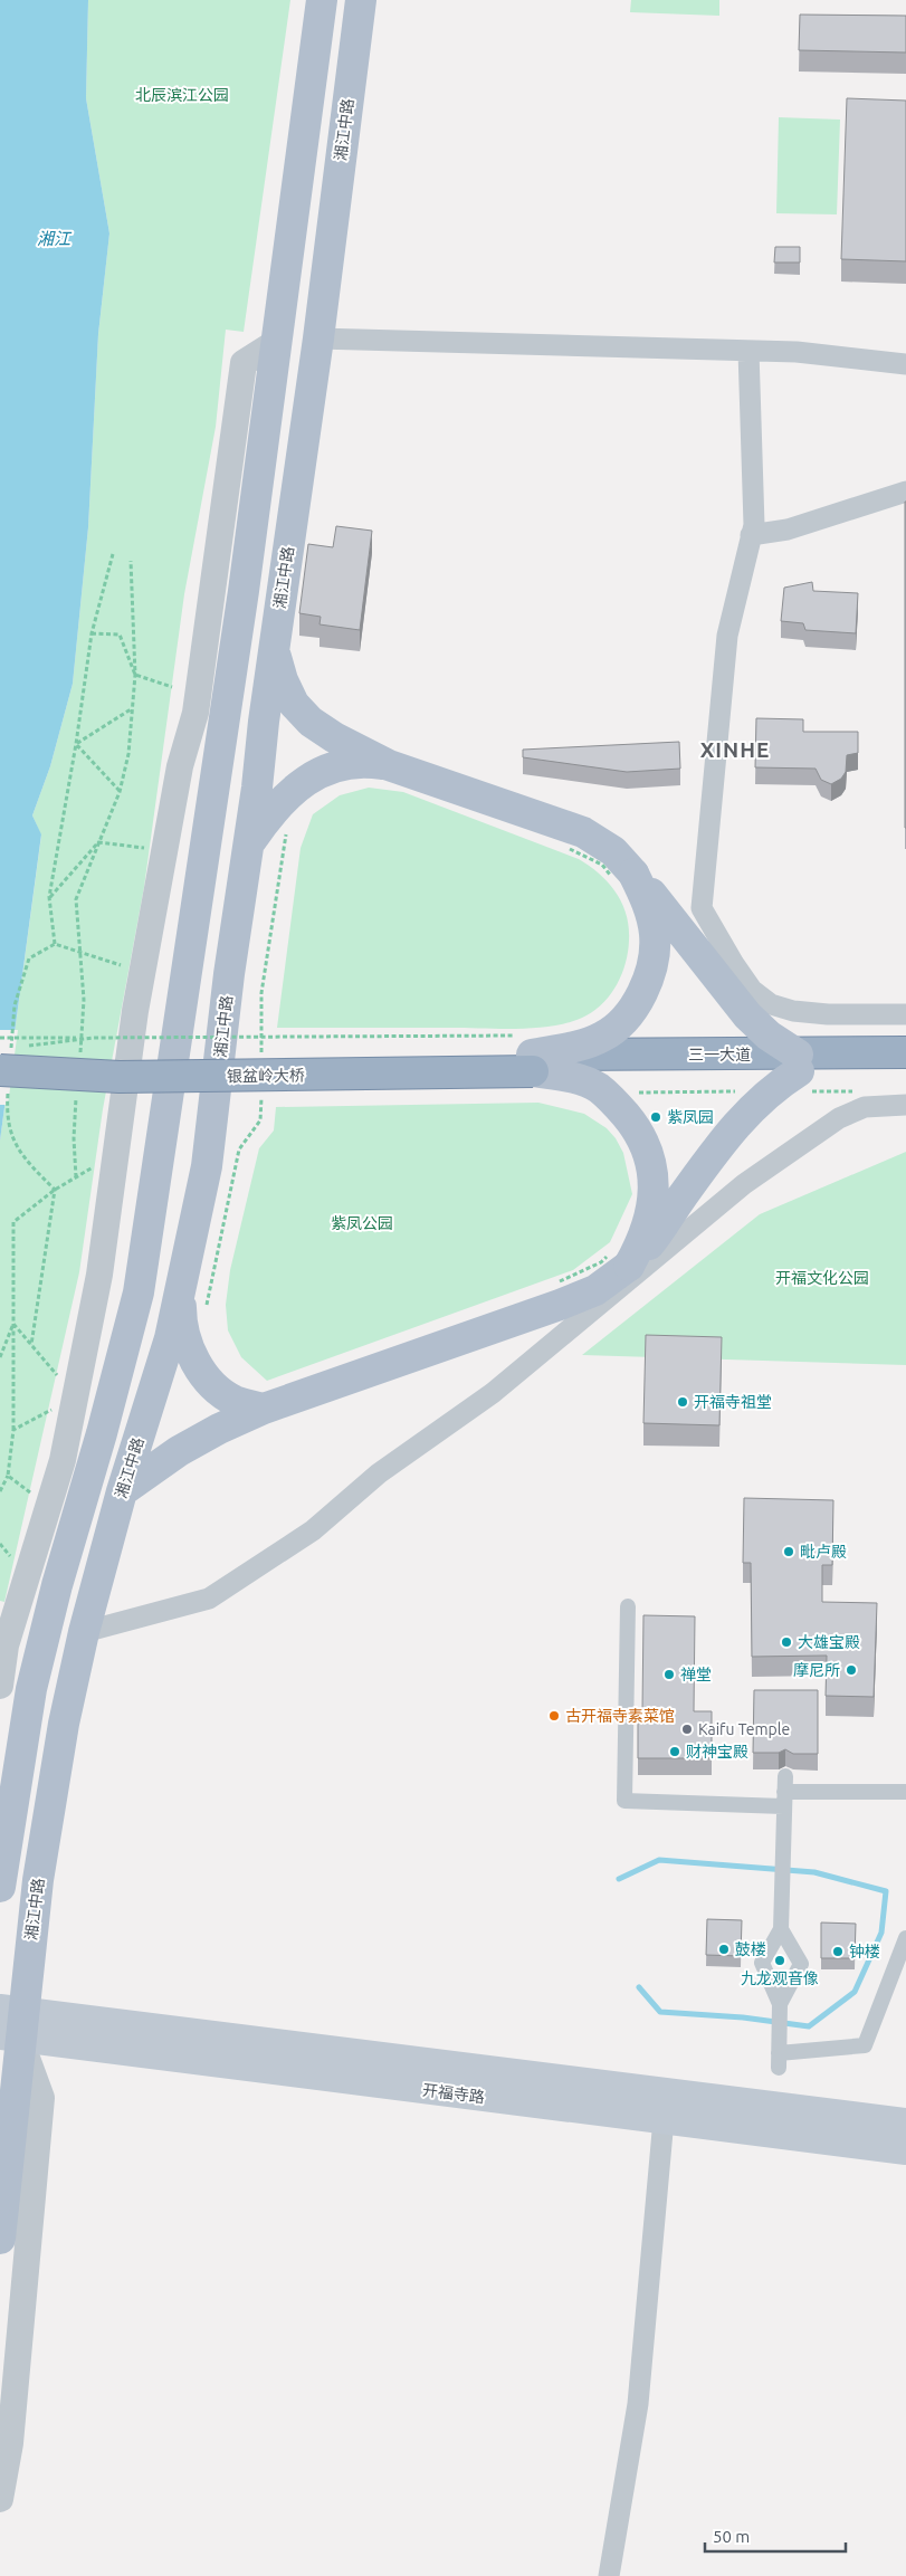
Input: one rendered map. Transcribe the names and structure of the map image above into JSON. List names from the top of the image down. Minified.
{"streets":{"highway":["三一大道","银盆岭大桥"],"main road":["湘江中路","开福寺路"]},"crossings":[["湘江中路","开福寺路"],["三一大道","银盆岭大桥"]],"districts":["XINHE"],"water":["湘江"],"parks":["北辰滨江公园","紫凤公园","开福文化公园"],"places":["紫凤园","开福寺祖堂","毗卢殿","大雄宝殿","摩尼所","禅堂","古开福寺素菜馆","Kaifu Temple","财神宝殿","鼓楼","钟楼","九龙观音像"],"scale_bar":"50 m"}
